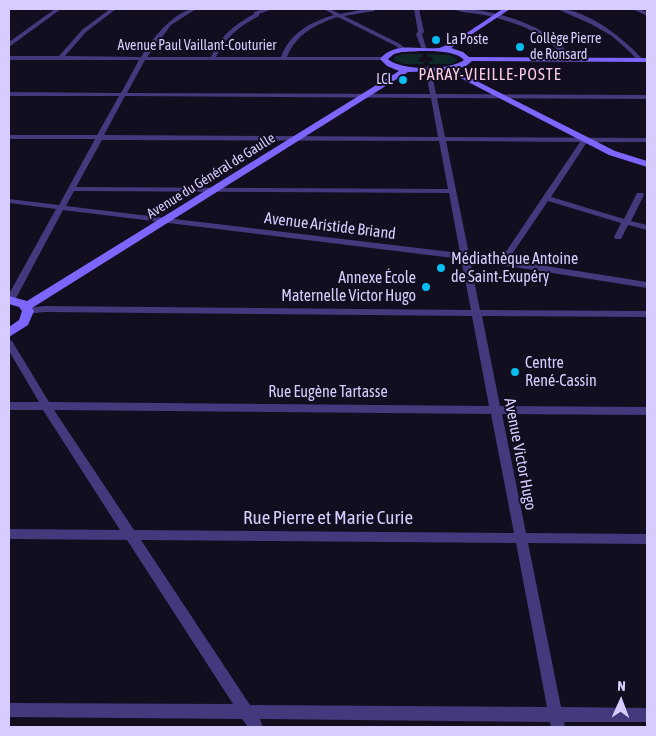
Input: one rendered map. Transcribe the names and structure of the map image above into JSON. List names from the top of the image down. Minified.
{"streets":{"street":["Avenue Paul Vaillant-Couturier","Avenue du Général de Gaulle","Avenue Aristide Briand","Rue Eugène Tartasse","Avenue Victor Hugo","Rue Pierre et Marie Curie"]},"crossings":[["Avenue du Général de Gaulle","Avenue Aristide Briand"],["Avenue Aristide Briand","Avenue Victor Hugo"],["Rue Eugène Tartasse","Avenue Victor Hugo"],["Avenue Victor Hugo","Rue Pierre et Marie Curie"]],"districts":["PARAY-VIEILLE-POSTE"],"places":["La Poste","Collège Pierre de Ronsard","LCL","Médiathèque Antoine de Saint-Exupéry","Annexe École Maternelle Victor Hugo","Centre René-Cassin"],"north":"top"}
